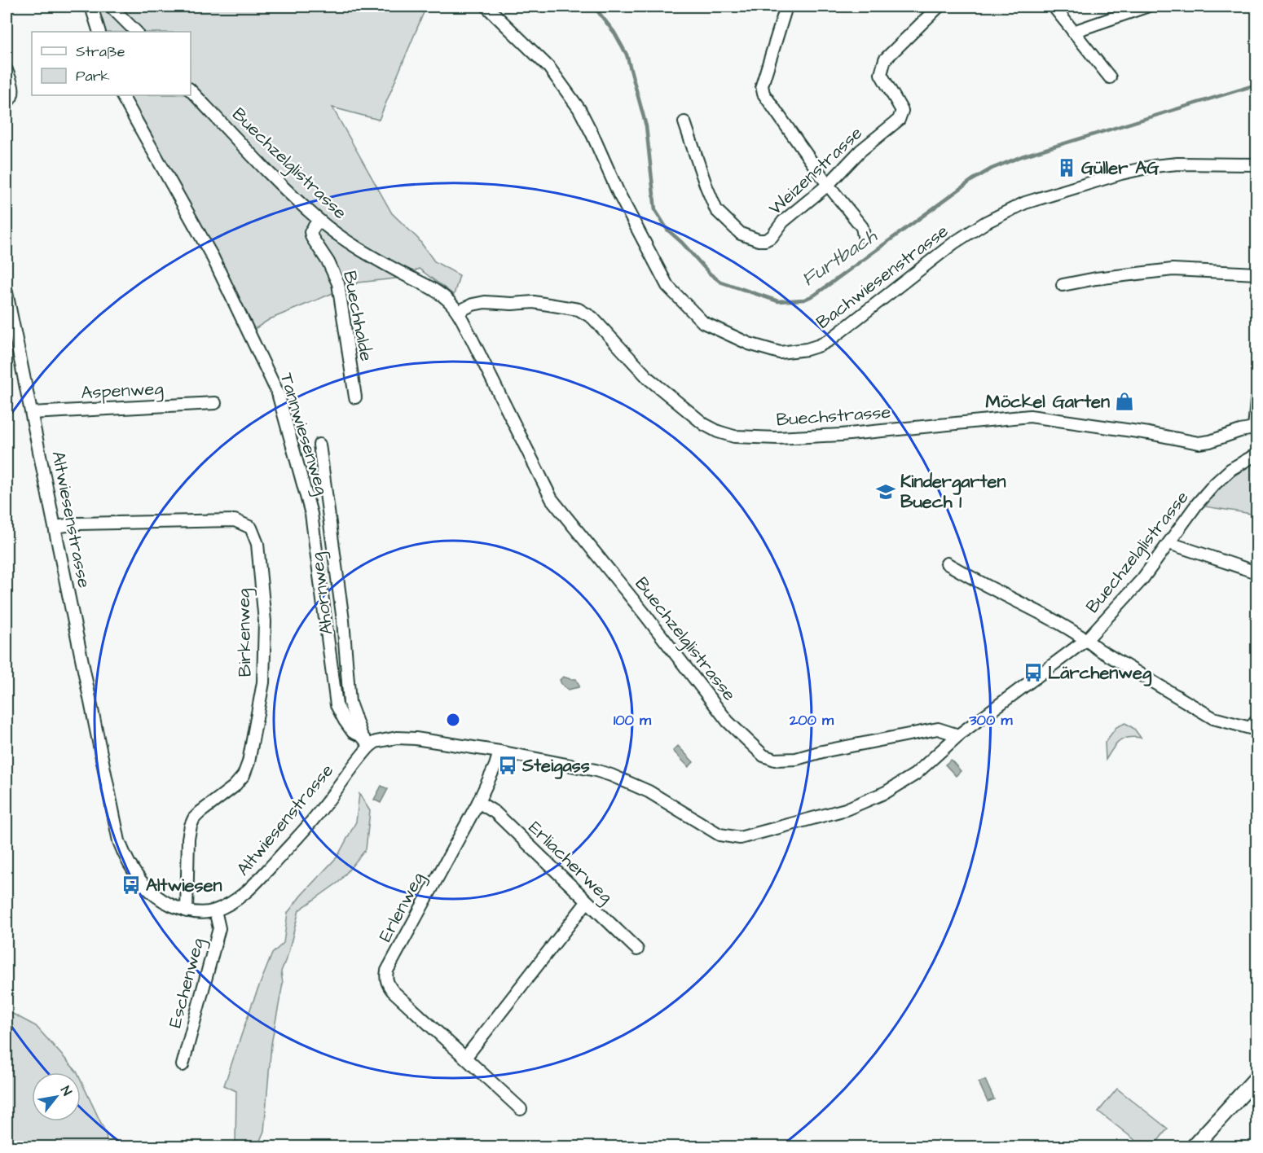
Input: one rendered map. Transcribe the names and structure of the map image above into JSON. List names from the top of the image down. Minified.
{"streets":{"street":["Buechzelglistrasse","Weizenstrasse","Bachwiesenstrasse","Buechhalde","Aspenweg","Buechstrasse","Tannwiesenweg","Altwiesenstrasse","Ahornweg","Birkenweg","Erliacherweg","Erlenweg","Eschenweg"]},"crossings":[["Buechzelglistrasse","Buechhalde"],["Buechzelglistrasse","Buechstrasse"],["Aspenweg","Altwiesenstrasse"],["Tannwiesenweg","Altwiesenstrasse"],["Tannwiesenweg","Ahornweg"],["Altwiesenstrasse","Birkenweg"],["Altwiesenstrasse","Eschenweg"],["Erliacherweg","Erlenweg"]],"water":["Furtbach"],"places":{"building":["Güller AG"],"shop":["Möckel Garten"],"school or university":["Kindergarten Buech 1"],"bus stop":["Lärchenweg","Steigass","Altwiesen"]},"legend":["Straße","Park"],"north":"top right","rings":["100 m","200 m","300 m"]}
